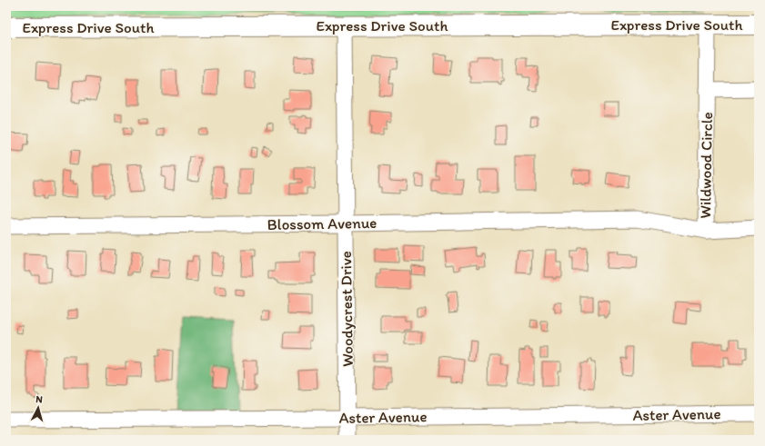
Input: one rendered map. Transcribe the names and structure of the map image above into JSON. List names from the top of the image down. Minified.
{"streets":{"main road":["Express Drive South"],"street":["Wildwood Circle","Blossom Avenue","Woodycrest Drive","Aster Avenue"]},"crossings":[["Express Drive South","Wildwood Circle"],["Express Drive South","Woodycrest Drive"],["Wildwood Circle","Blossom Avenue"],["Blossom Avenue","Woodycrest Drive"],["Woodycrest Drive","Aster Avenue"]],"north":"top"}
